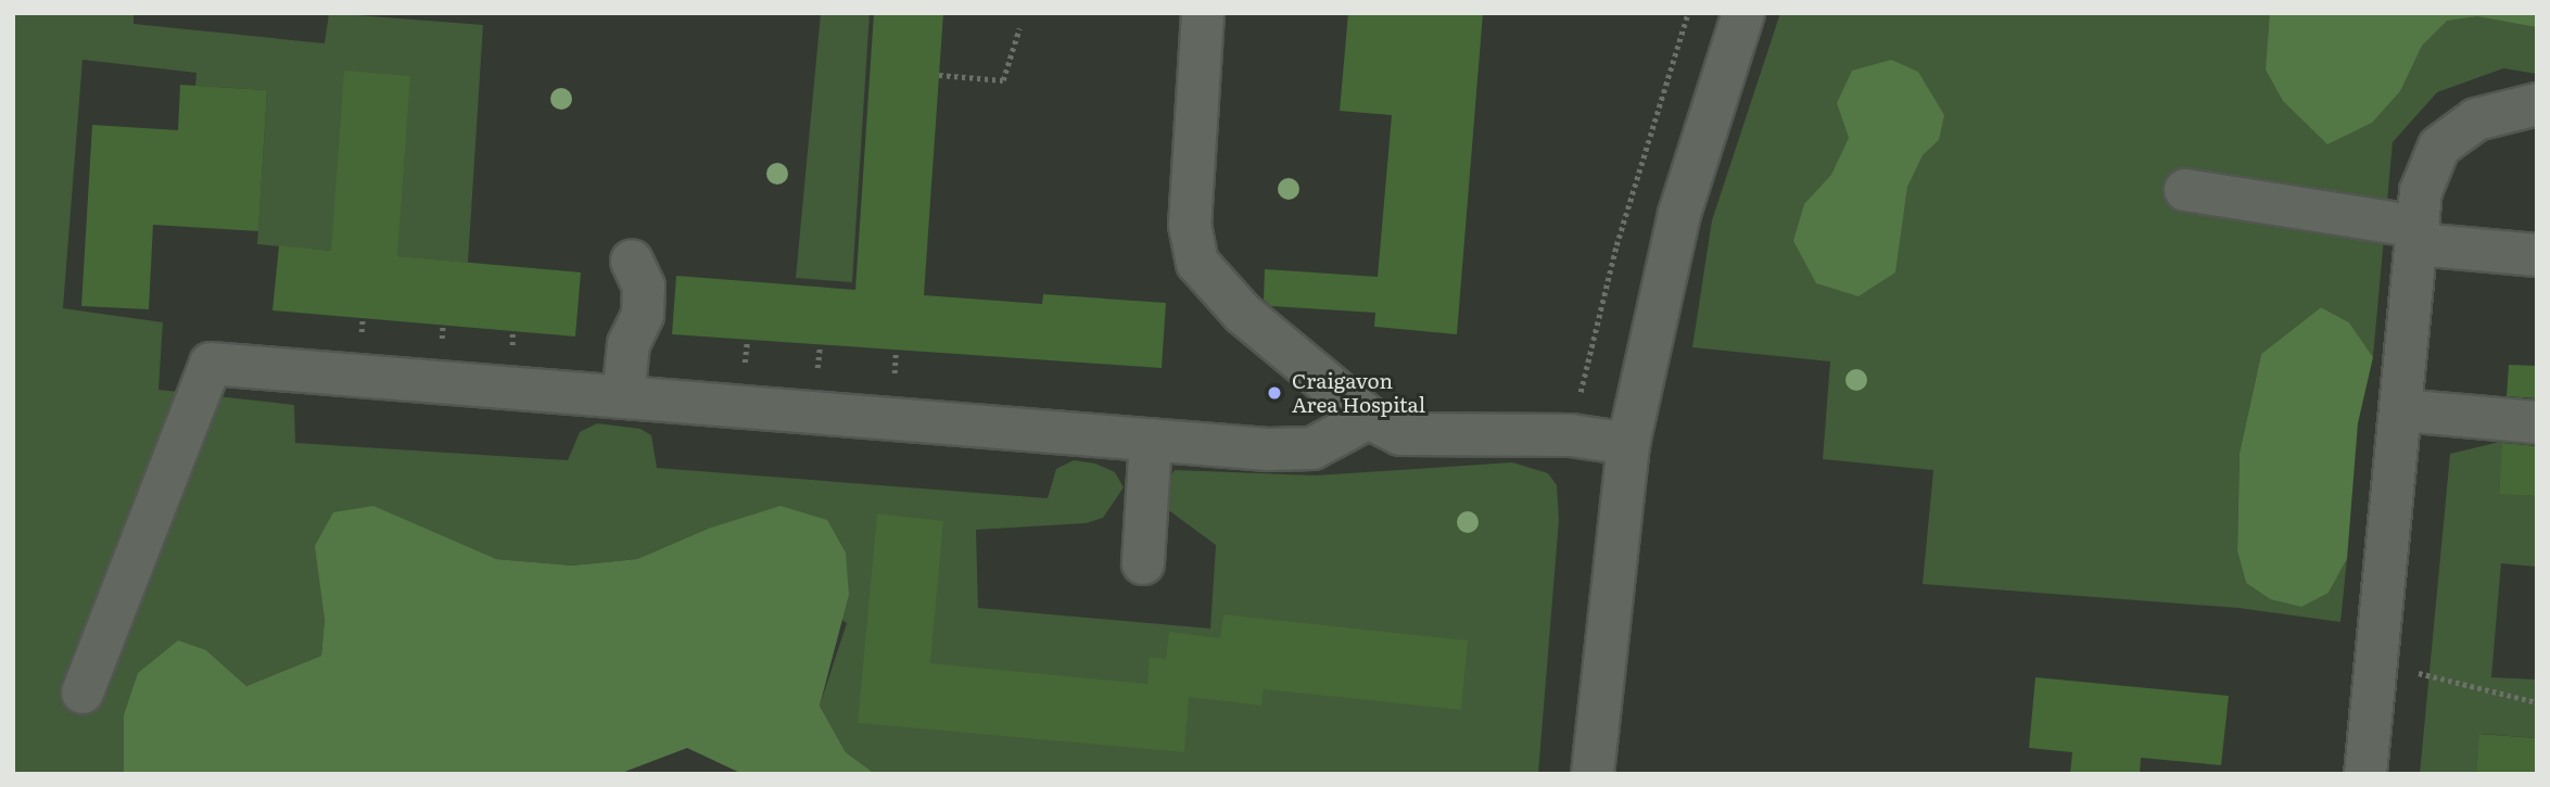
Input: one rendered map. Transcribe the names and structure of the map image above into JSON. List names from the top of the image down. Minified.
{"places":["Craigavon Area Hospital"]}
